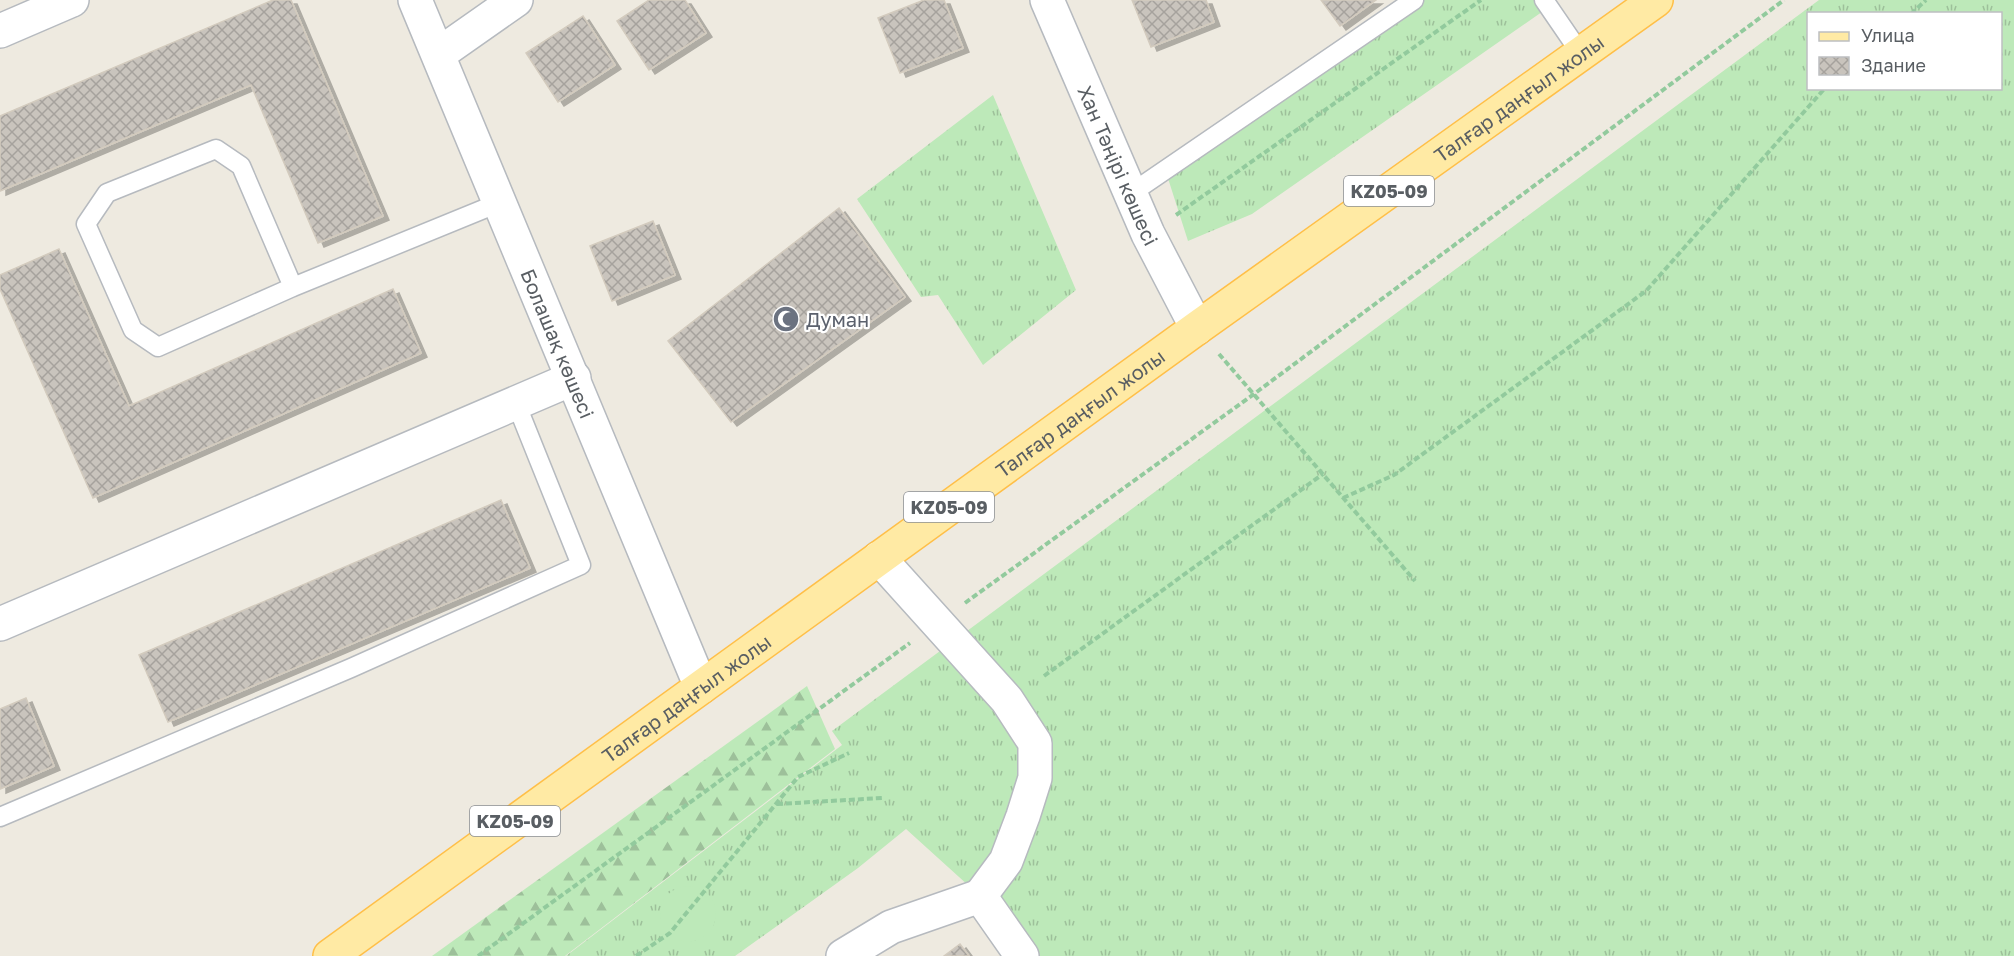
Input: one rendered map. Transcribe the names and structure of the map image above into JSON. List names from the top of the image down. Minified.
{"streets":{"main road":["Талғар даңғыл жолы","KZ05-09"],"street":["Хан Тәңірі көшесі","Болашақ көшесі"]},"crossings":[["Талғар даңғыл жолы","Хан Тәңірі көшесі"],["Талғар даңғыл жолы","Болашақ көшесі"]],"places":{"mosque":["Думан"]},"legend":["Улица","Здание"]}
